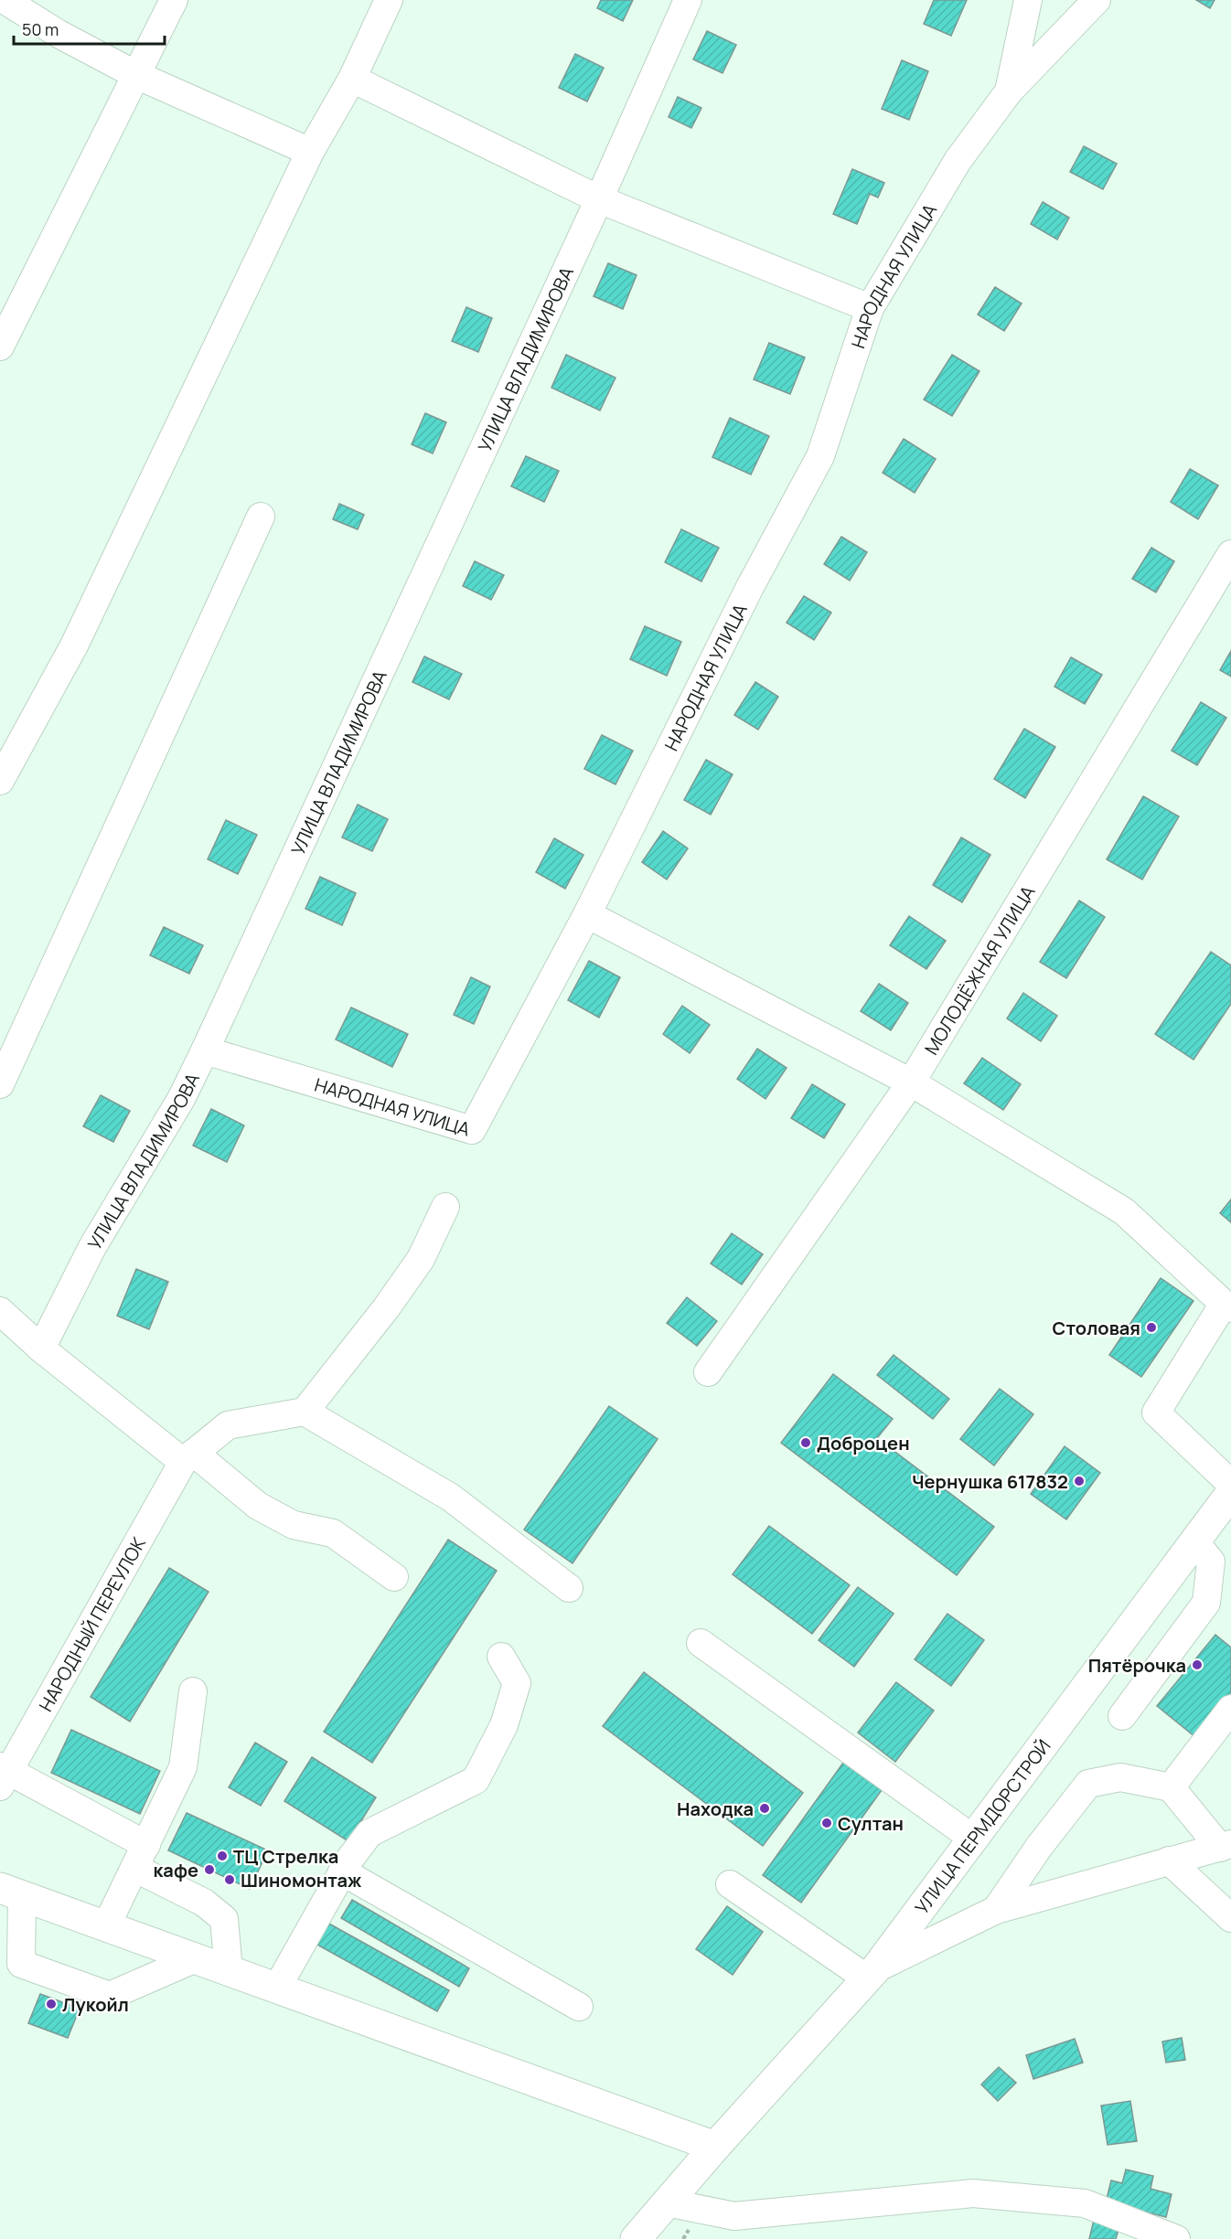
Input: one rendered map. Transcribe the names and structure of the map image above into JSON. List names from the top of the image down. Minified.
{"streets":{"main road":["УЛИЦА ПЕРМДОРСТРОЙ"],"street":["НАРОДНАЯ УЛИЦА","УЛИЦА ВЛАДИМИРОВА","МОЛОДЁЖНАЯ УЛИЦА","НАРОДНЫЙ ПЕРЕУЛОК"]},"crossings":[["НАРОДНАЯ УЛИЦА","УЛИЦА ВЛАДИМИРОВА"]],"places":["Столовая","Доброцен","Чернушка 617832","Пятёрочка","Находка","Султан","ТЦ Стрелка","кафе","Шиномонтаж","Лукойл"],"scale_bar":"50 m"}
